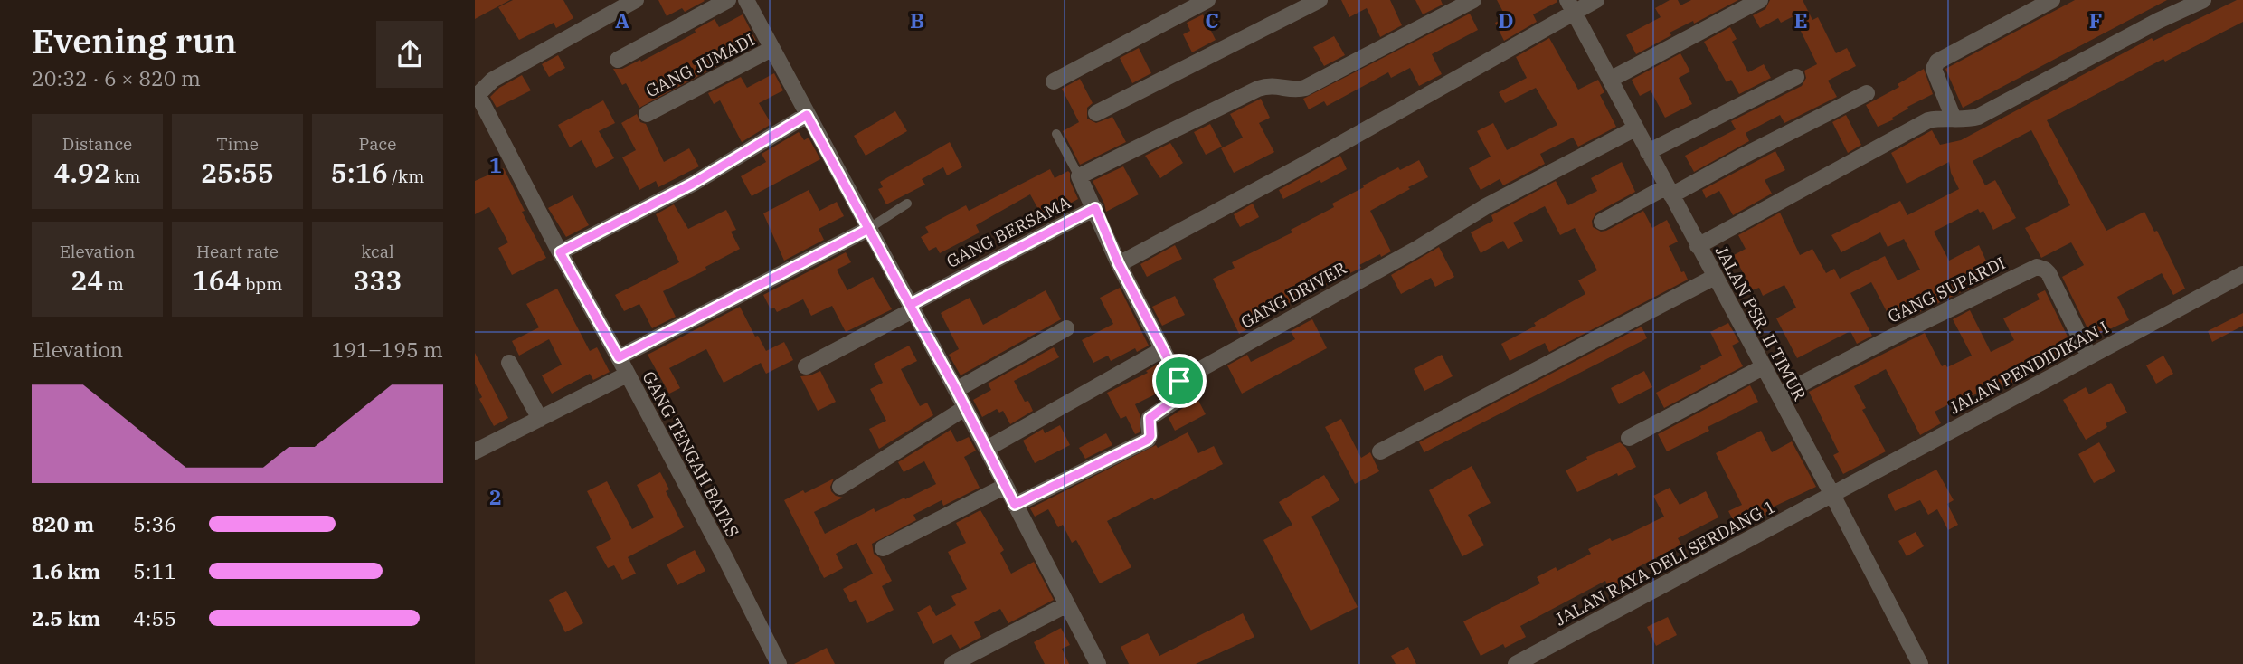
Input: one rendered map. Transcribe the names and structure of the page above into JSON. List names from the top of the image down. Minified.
{"streets":{"street":["GANG JUMADI","GANG BERSAMA","GANG SUPARDI","GANG DRIVER","JALAN PSR. II TIMUR","JALAN PENDIDIKAN I","GANG TENGAH BATAS","JALAN RAYA DELI SERDANG 1"]},"crossings":[["GANG SUPARDI","JALAN PSR. II TIMUR"],["GANG SUPARDI","JALAN PENDIDIKAN I"],["GANG DRIVER","JALAN PSR. II TIMUR"],["JALAN PSR. II TIMUR","JALAN PENDIDIKAN I"],["JALAN PSR. II TIMUR","JALAN RAYA DELI SERDANG 1"],["JALAN PENDIDIKAN I","JALAN RAYA DELI SERDANG 1"]],"page":{"heading":["Evening run","20:32 · 6 × 820 m"],"stats":[["Distance","4.92 km"],["Time","25:55"],["Pace","5:16 /km"],["Elevation","24 m"],["Heart rate","164 bpm"],["kcal","333"]],"chart":["Elevation","191–195 m"],"list":[{"name":"820 m","note":"5:36"},{"name":"1.6 km","note":"5:11"},{"name":"2.5 km","note":"4:55"}]},"grid":{"columns":["A","B","C","D","E","F"],"rows":["1","2"]}}
